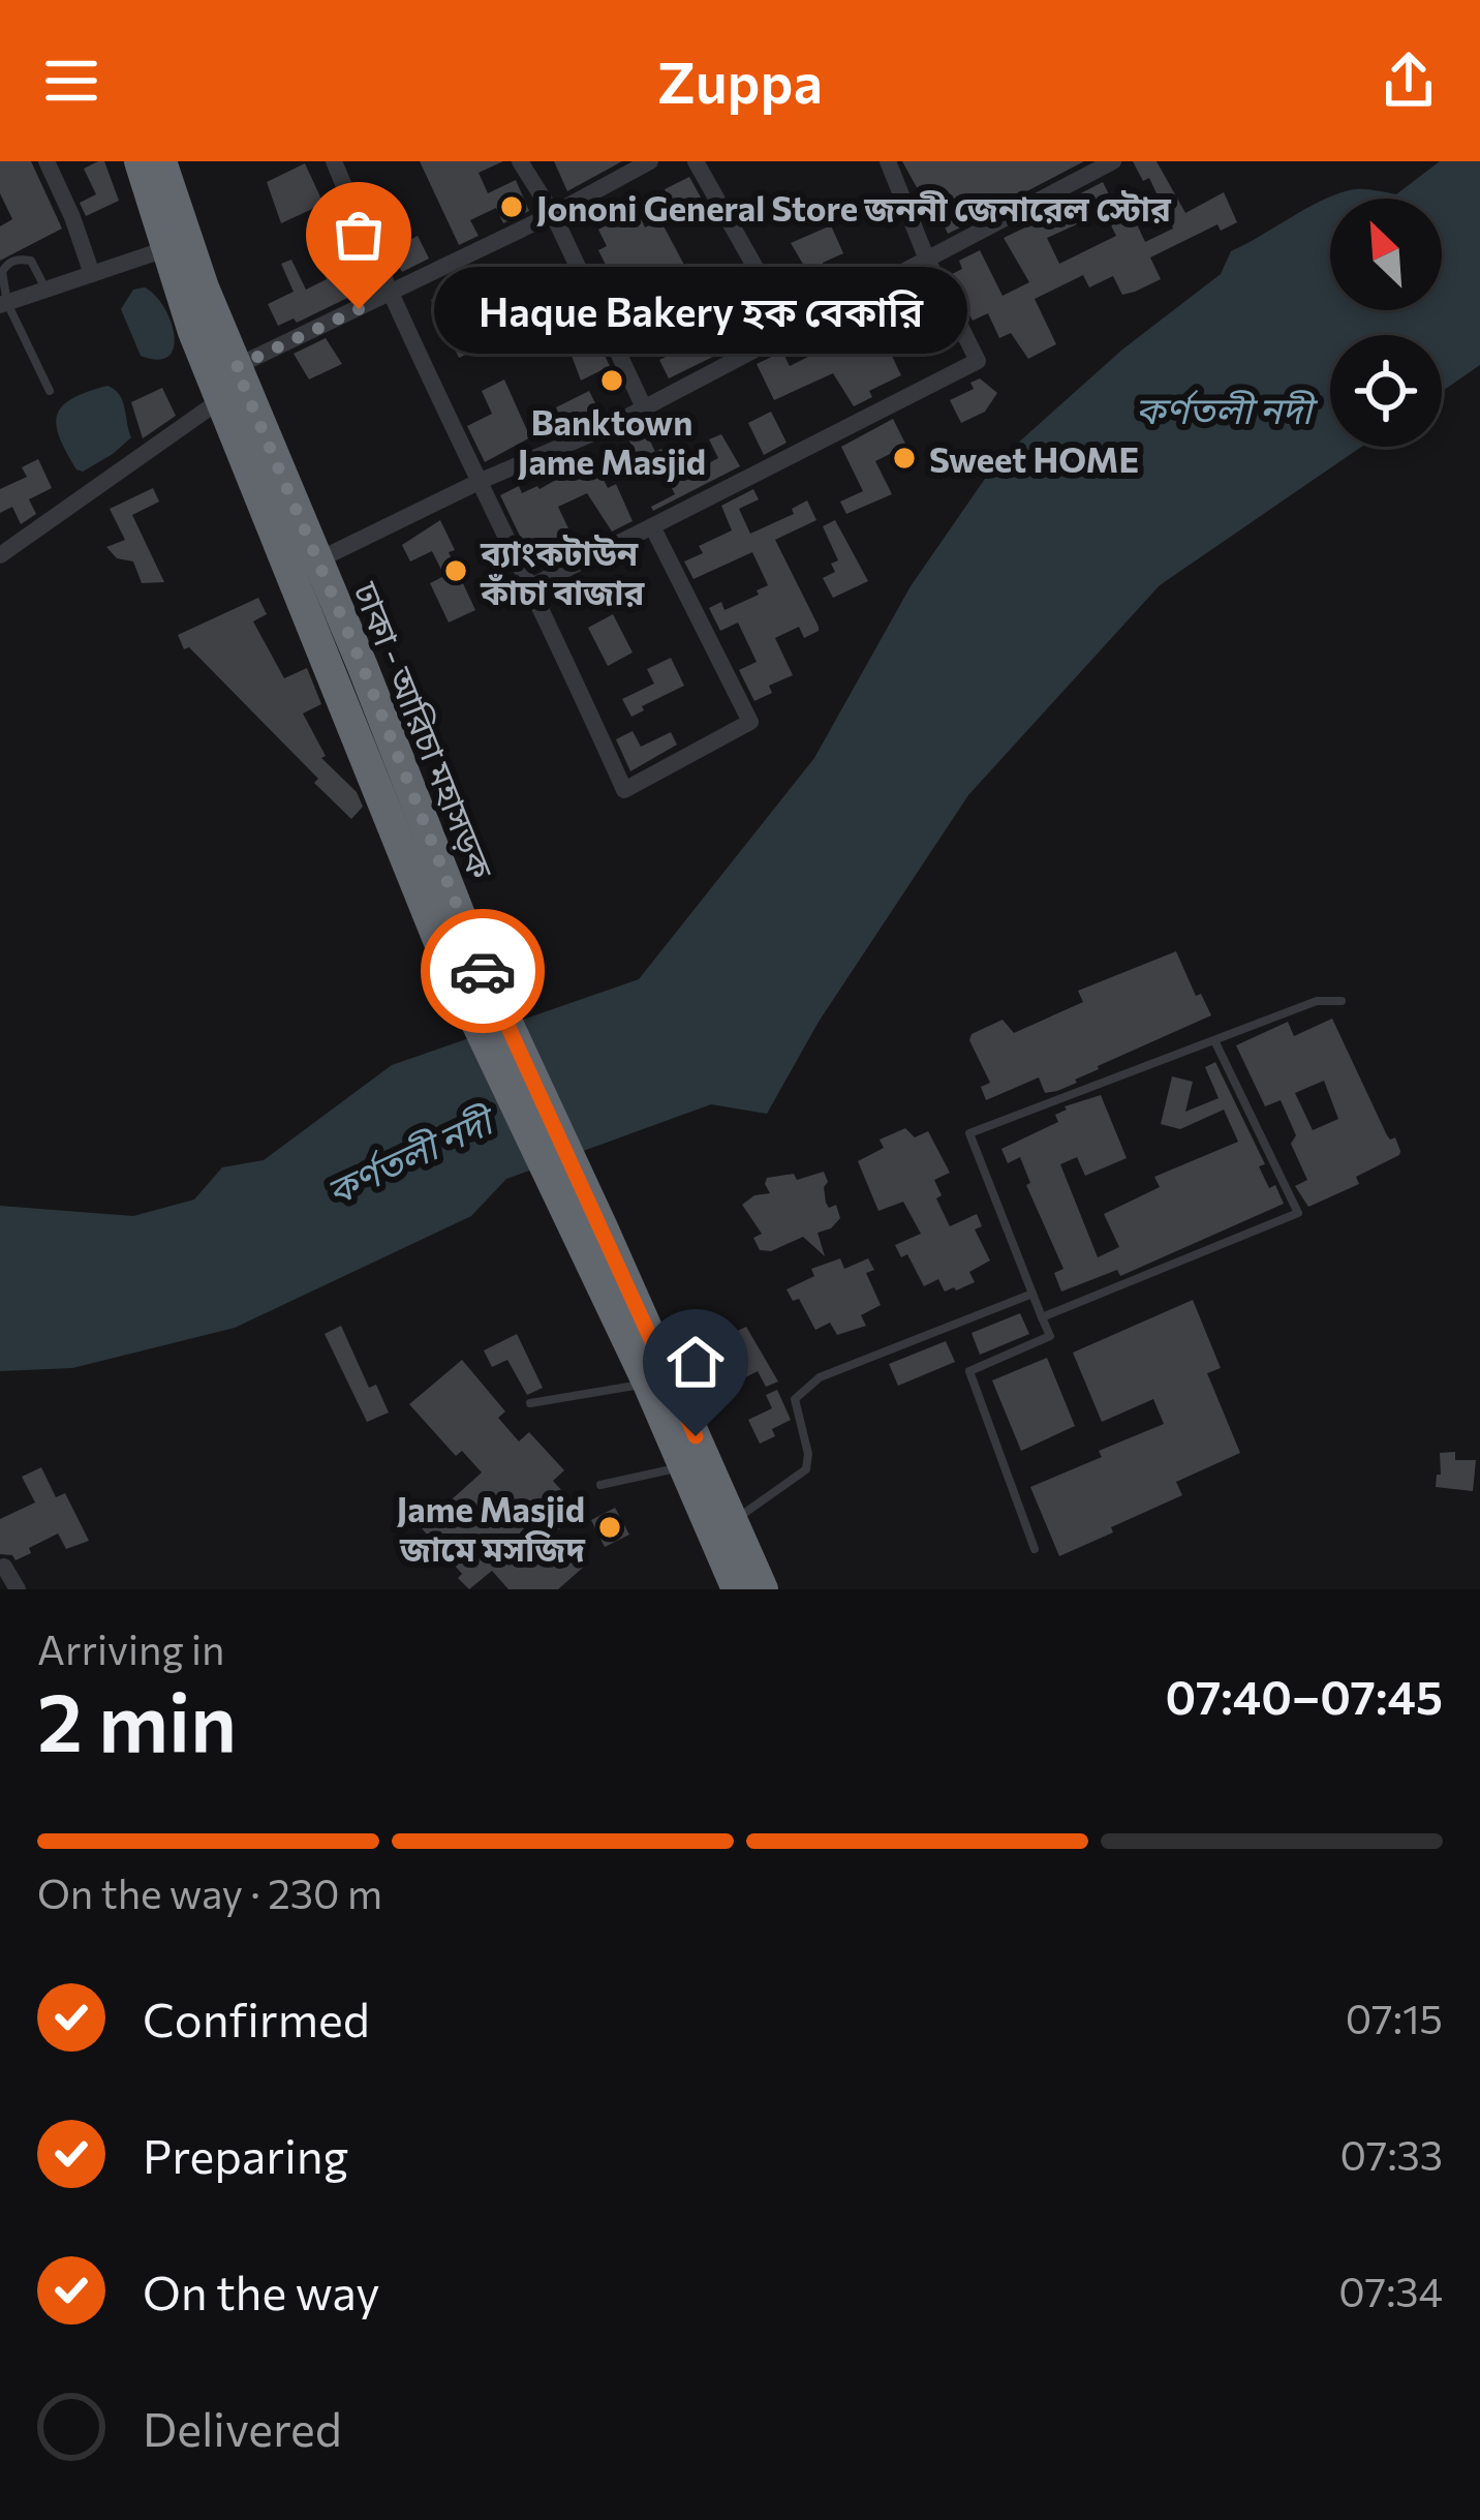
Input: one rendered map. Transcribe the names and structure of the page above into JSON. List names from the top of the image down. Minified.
{"streets":{"highway":["ঢাকা - আরিচা মহাসড়ক"]},"water":["কর্ণতলী নদী"],"places":["Jononi General Store জননী জেনারেল স্টোর","Haque Bakery হক বেকারি","Banktown Jame Masjid","Sweet HOME","ব্যাংকটাউন কাঁচা বাজার","Jame Masjid জামে মসজিদ"],"north":"top left","page":{"header":"Zuppa","bubble":"Haque Bakery হক বেকারি","heading":["2 min","Arriving in","07:40–07:45"],"bar":"On the way · 230 m","list":[["Confirmed","07:15"],["Preparing","07:33"],["On the way","07:34"],"Delivered"]}}
